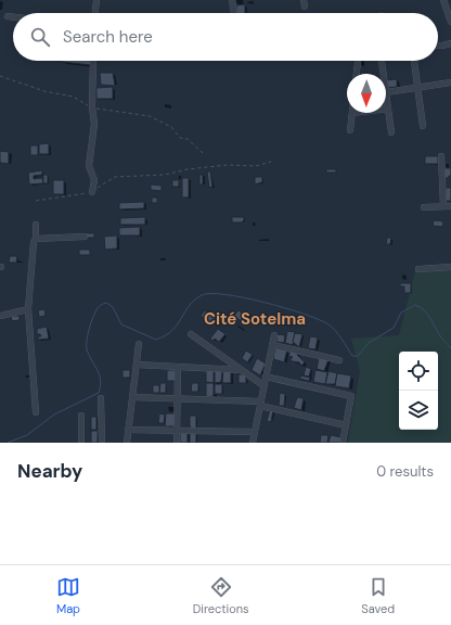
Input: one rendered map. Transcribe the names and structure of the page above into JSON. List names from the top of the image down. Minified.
{"districts":["Cité Sotelma"],"north":"bottom","page":{"search":"Search here","heading":["Nearby","0 results"],"nav":["Map","Directions","Saved"]}}
